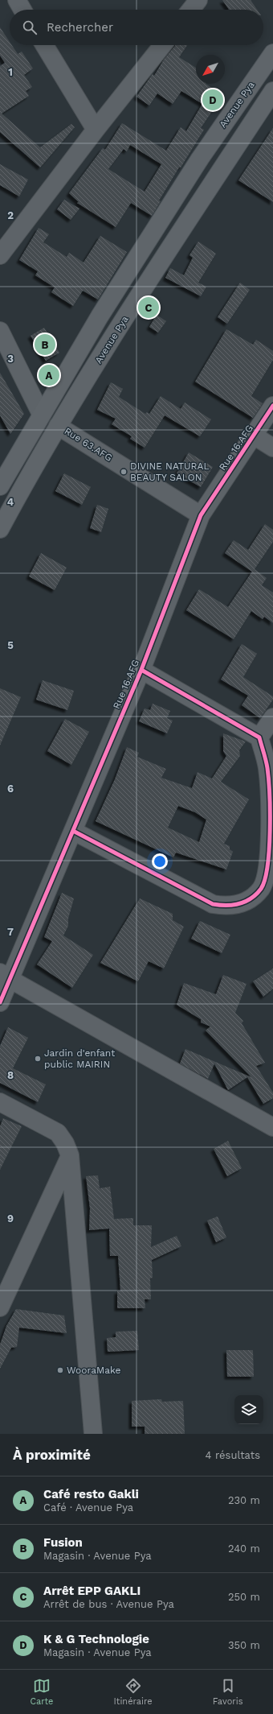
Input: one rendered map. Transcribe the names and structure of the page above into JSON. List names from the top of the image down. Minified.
{"streets":{"main road":["Avenue Pya"],"street":["Rue 63.AFG","Rue 16.AFG"]},"crossings":[["Avenue Pya","Rue 63.AFG"],["Rue 63.AFG","Rue 16.AFG"]],"places":["DIVINE NATURAL BEAUTY SALON","Jardin d'enfant public MAIRIN","WooraMake"],"north":"bottom left","page":{"search":"Rechercher","pins":["D","C","B","A"],"heading":["À proximité","4 résultats"],"list":[{"mark":"A","name":"Café resto Gakli","note":"Café · Avenue Pya","value":"230 m"},{"mark":"B","name":"Fusion","note":"Magasin · Avenue Pya","value":"240 m"},{"mark":"C","name":"Arrêt EPP GAKLI","note":"Arrêt de bus · Avenue Pya","value":"250 m"},{"mark":"D","name":"K & G Technologie","note":"Magasin · Avenue Pya","value":"350 m"}],"nav":["Carte","Itinéraire","Favoris"]},"grid":{"rows":["1","2","3","4","5","6","7","8","9"]}}
